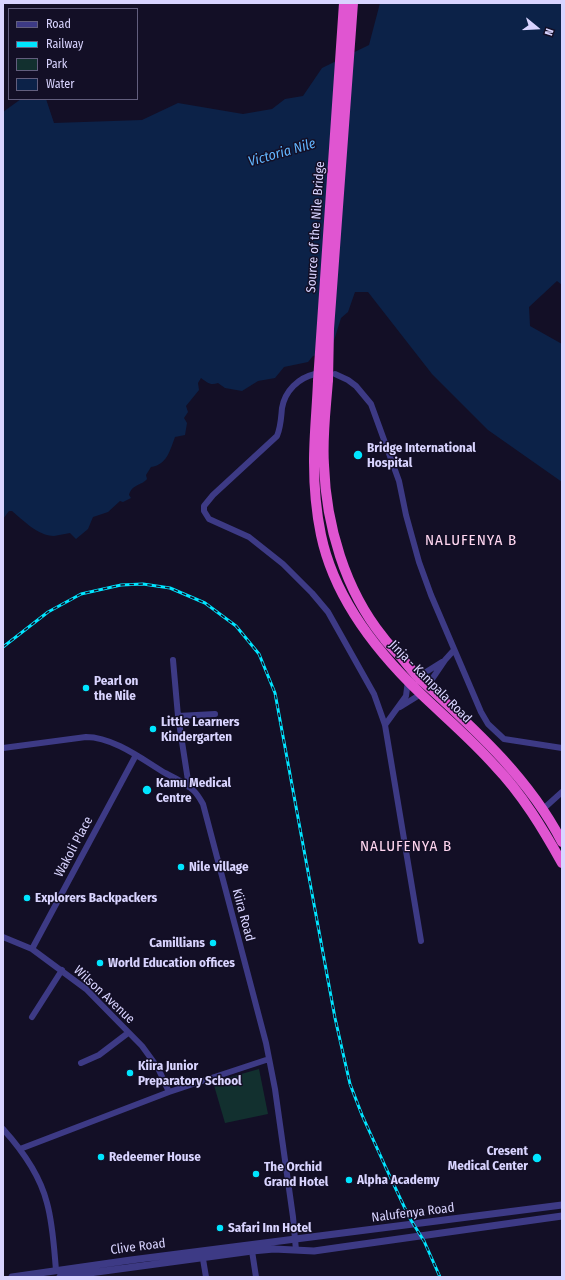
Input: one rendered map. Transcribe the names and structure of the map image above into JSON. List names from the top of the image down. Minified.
{"streets":{"highway":["Source of the Nile Bridge","Jinja - Kampala Road"],"street":["Wakoli Place","Kiira Road","Wilson Avenue","Nalufenya Road","Clive Road"]},"crossings":[["Source of the Nile Bridge","Jinja - Kampala Road"],["Wakoli Place","Kiira Road"],["Wakoli Place","Wilson Avenue"],["Kiira Road","Nalufenya Road"],["Nalufenya Road","Clive Road"]],"districts":["NALUFENYA B","NALUFENYA B"],"water":["Victoria Nile"],"places":["Bridge International Hospital","Pearl on the Nile","Little Learners Kindergarten","Kamu Medical Centre","Nile village","Explorers Backpackers","Camillians","World Education offices","Kiira Junior Preparatory School","Redeemer House","Cresent Medical Center","The Orchid Grand Hotel","Alpha Academy","Safari Inn Hotel"],"legend":["Road","Railway","Park","Water"],"north":"right"}
